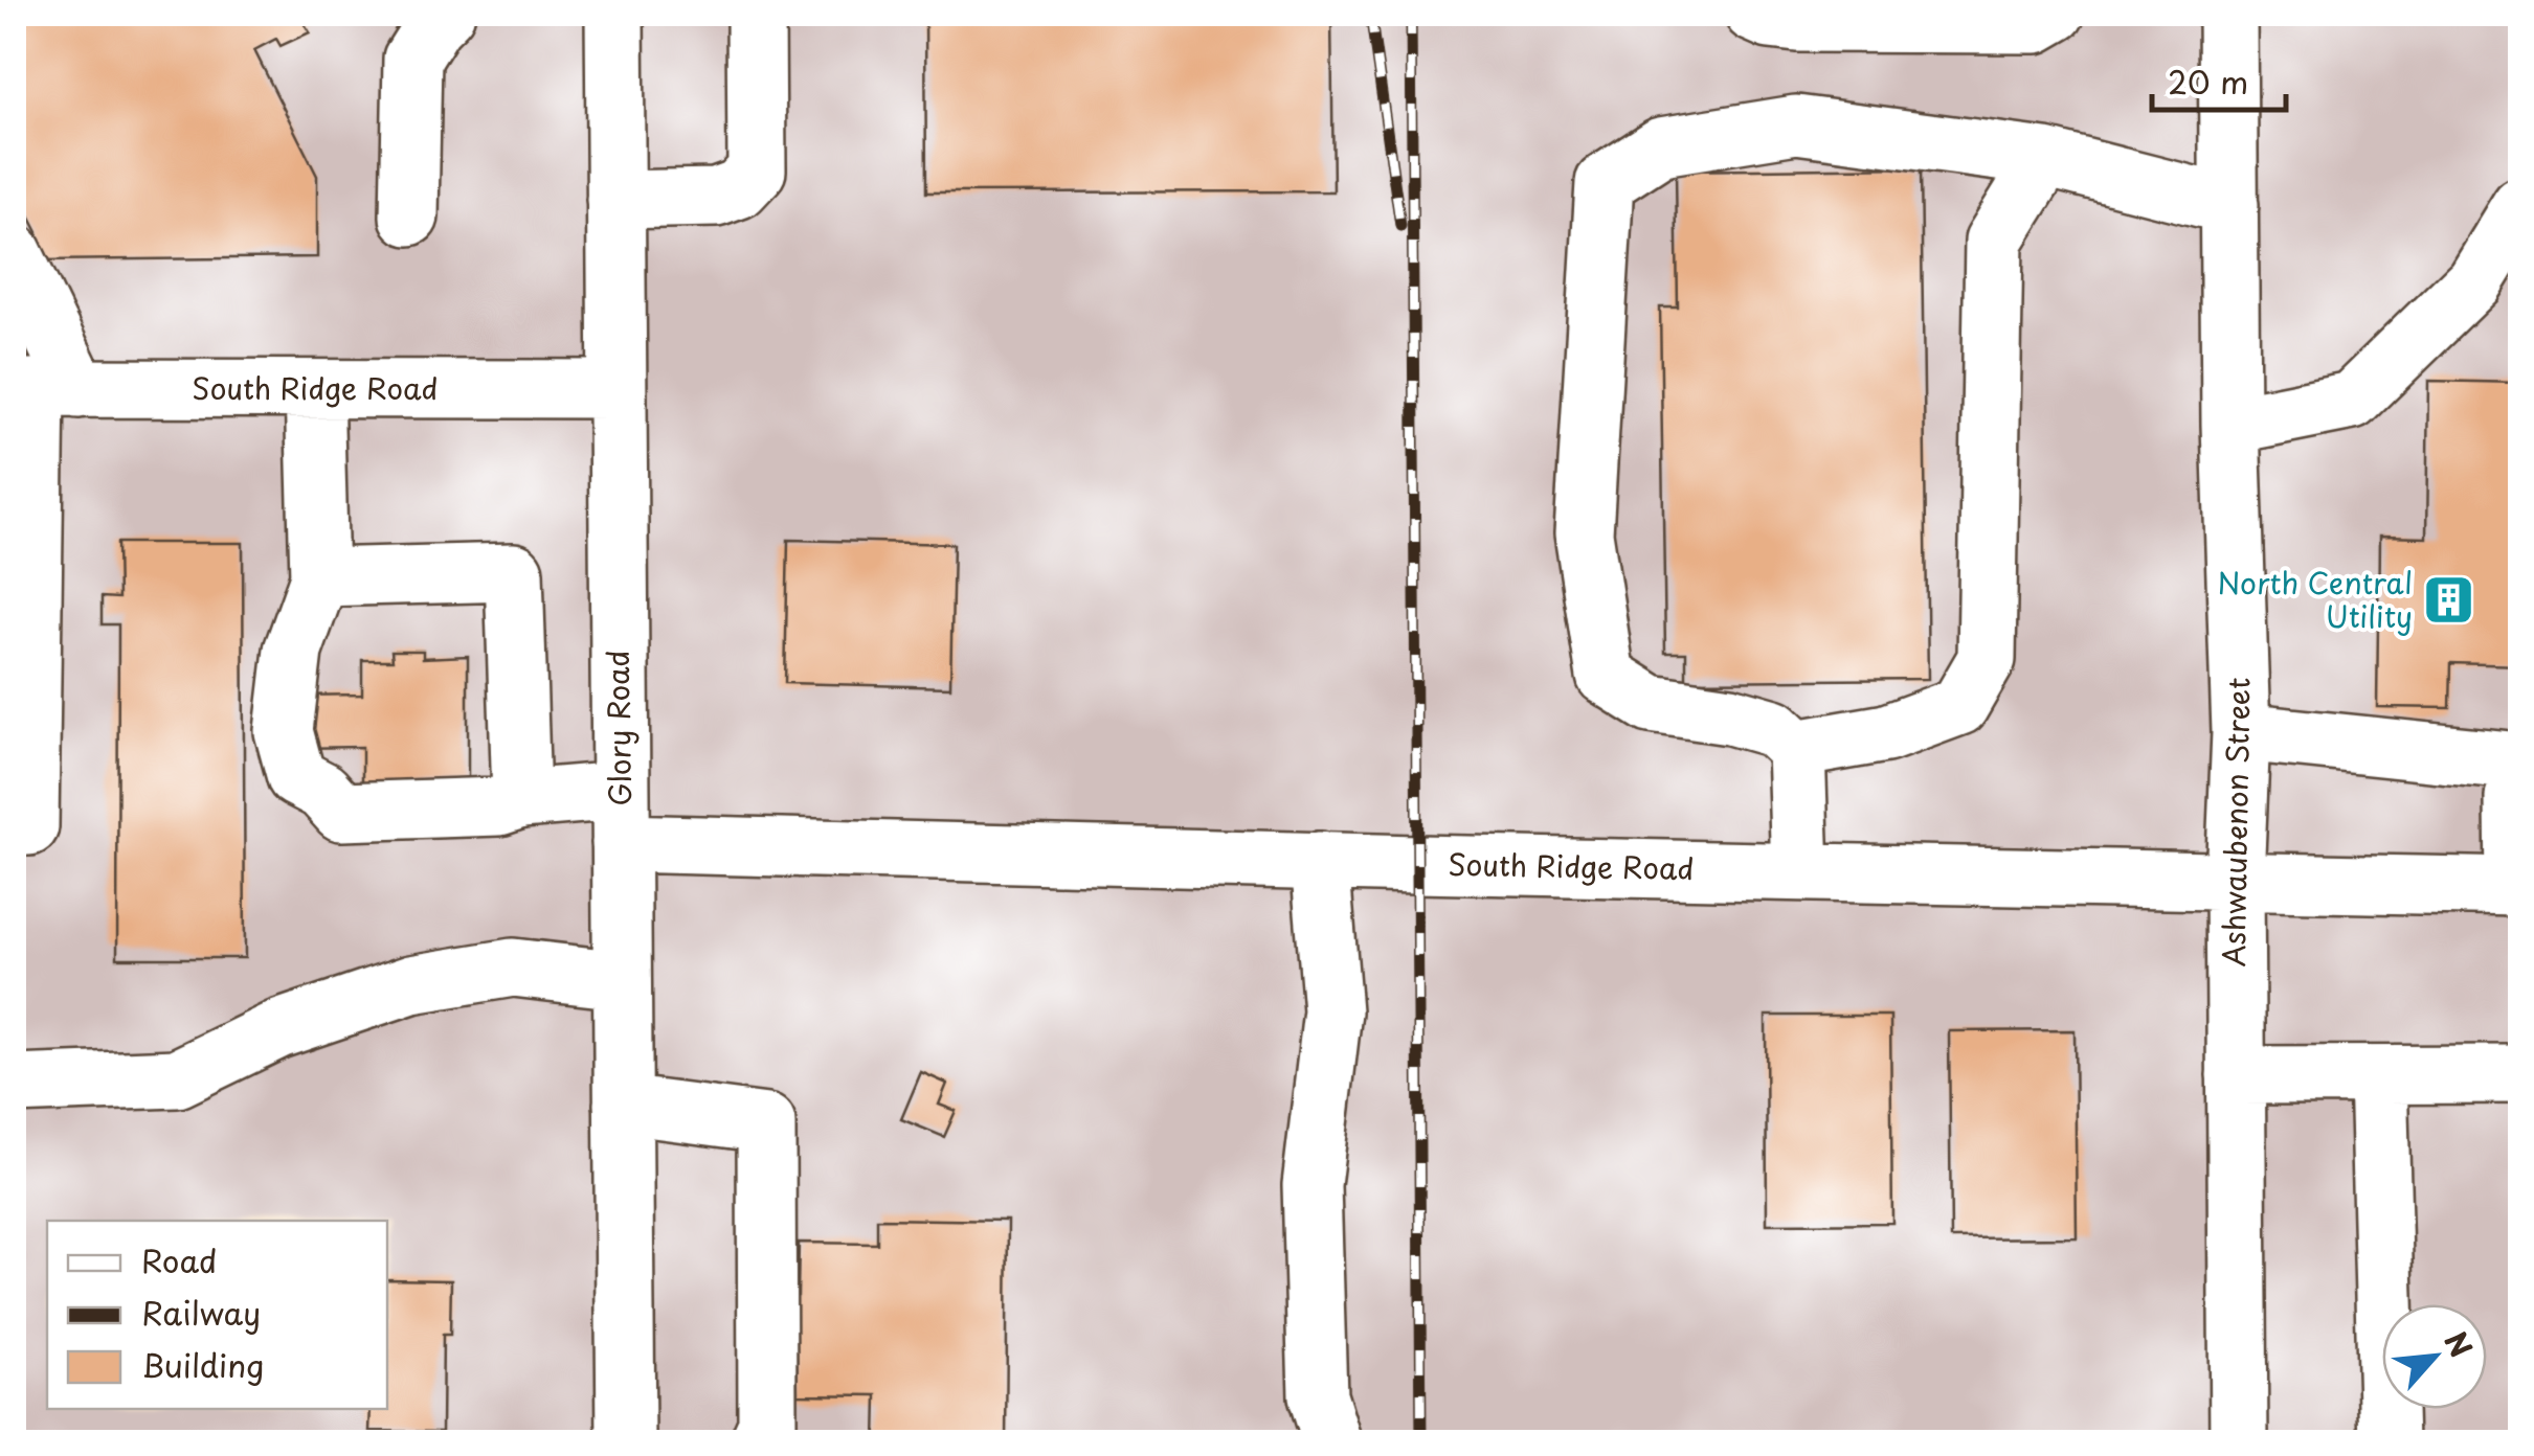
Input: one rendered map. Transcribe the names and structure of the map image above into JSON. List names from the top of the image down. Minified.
{"streets":{"street":["South Ridge Road","Glory Road","Ashwaubenon Street"]},"crossings":[["South Ridge Road","Glory Road"],["South Ridge Road","Ashwaubenon Street"]],"places":{"building":["North Central Utility"]},"legend":["Road","Railway","Building"],"scale_bar":"20 m","north":"top right"}
